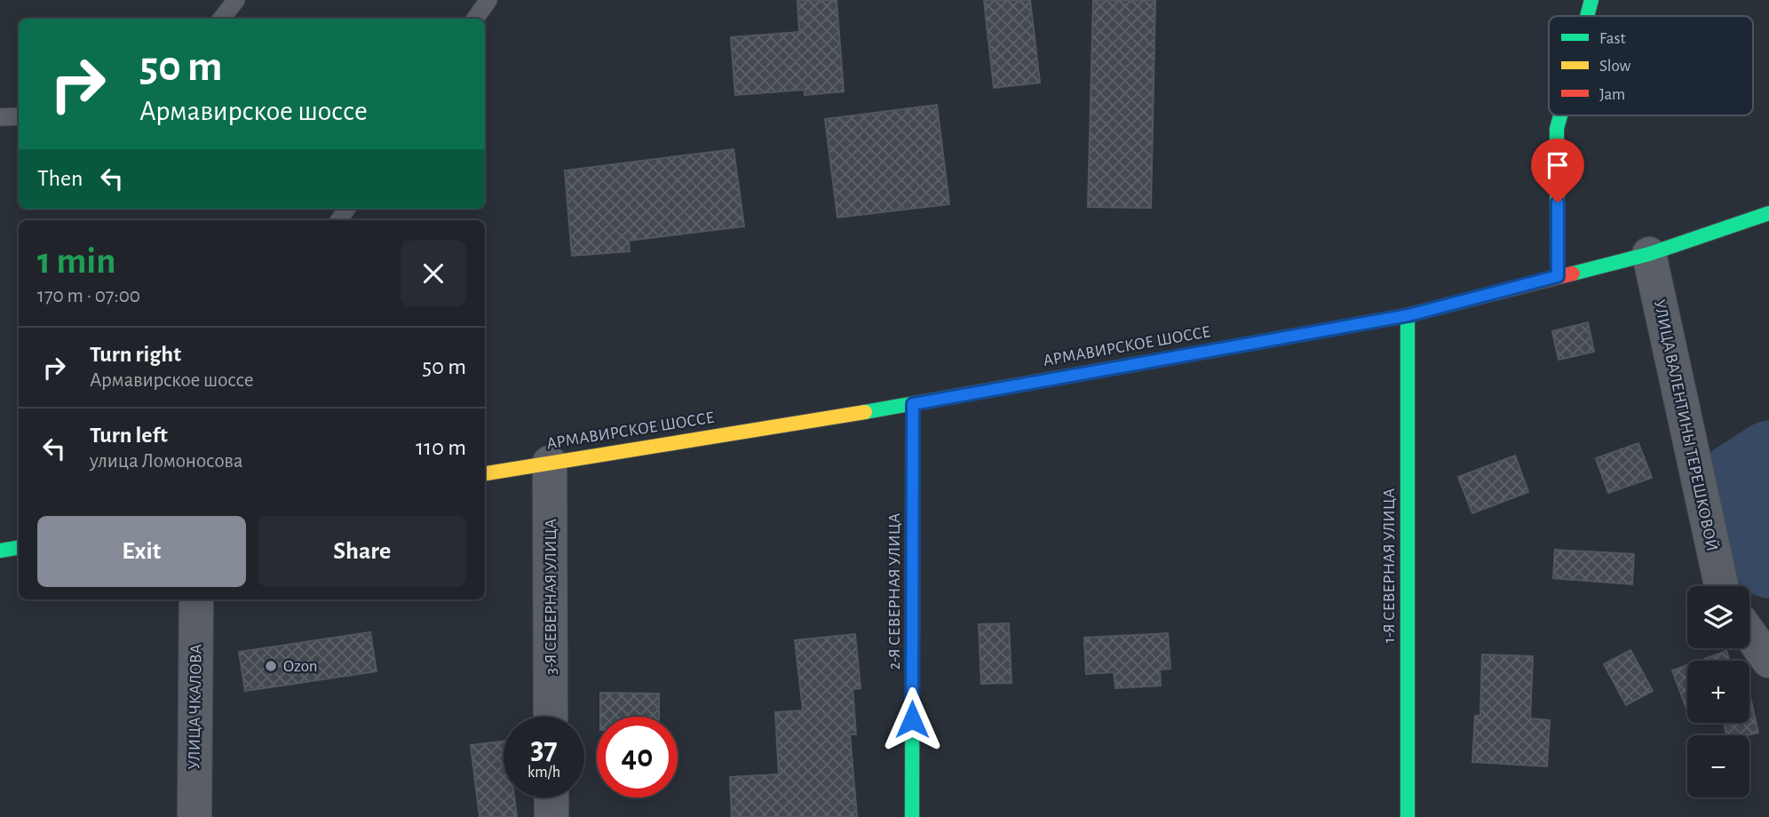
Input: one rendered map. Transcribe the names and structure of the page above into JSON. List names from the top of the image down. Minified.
{"streets":{"main road":["АРМАВИРСКОЕ ШОССЕ","1-Я СЕВЕРНАЯ УЛИЦА","2-Я СЕВЕРНАЯ УЛИЦА"],"street":["УЛИЦА ВАЛЕНТИНЫ ТЕРЕШКОВОЙ","3-Я СЕВЕРНАЯ УЛИЦА","УЛИЦА ЧКАЛОВА"]},"crossings":[["АРМАВИРСКОЕ ШОССЕ","УЛИЦА ВАЛЕНТИНЫ ТЕРЕШКОВОЙ"],["АРМАВИРСКОЕ ШОССЕ","1-Я СЕВЕРНАЯ УЛИЦА"],["АРМАВИРСКОЕ ШОССЕ","2-Я СЕВЕРНАЯ УЛИЦА"],["АРМАВИРСКОЕ ШОССЕ","3-Я СЕВЕРНАЯ УЛИЦА"]],"places":["Ozon"],"legend":["Fast","Slow","Jam"],"page":{"turn":["50 m","Армавирское шоссе"],"then":"Then","heading":["1 min","170 m · 07:00"],"list":[{"name":"Turn right","note":"Армавирское шоссе","value":"50 m"},{"name":"Turn left","note":"улица Ломоносова","value":"110 m"}],"buttons":["Exit","Share"],"map_buttons":["+","−"],"speed":"37 km/h","limit":"40"}}
